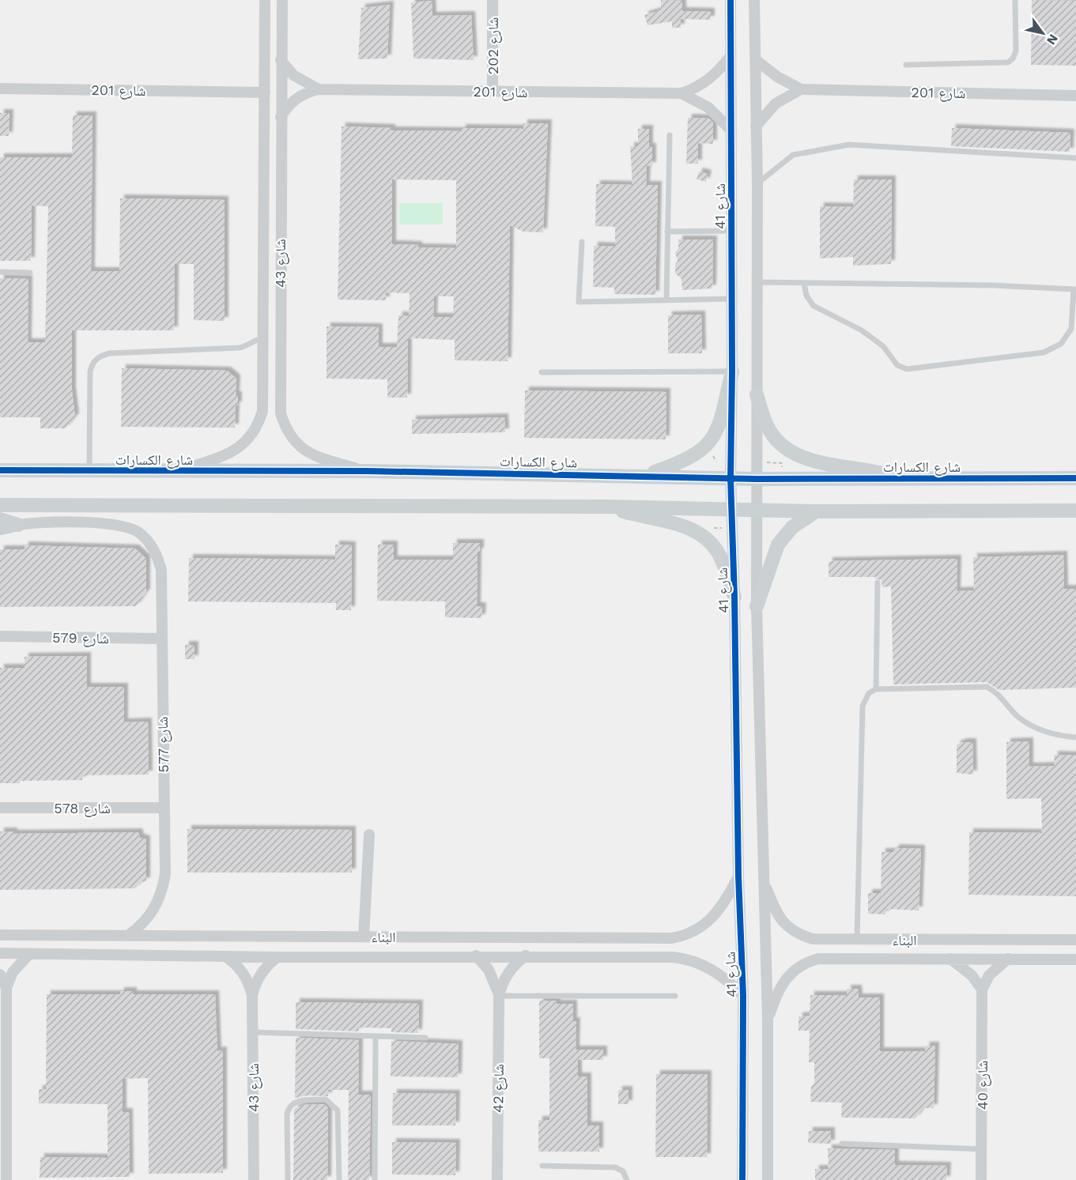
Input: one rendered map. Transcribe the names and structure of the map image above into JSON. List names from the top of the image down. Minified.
{"streets":{"street":["شارع 202","شارع 201","شارع 41","شارع 43","شارع الكسارات","شارع 579","شارع 577","شارع 578","البناء","شارع 40","شارع 42"]},"crossings":[["شارع 202","شارع 201"],["شارع 201","شارع 41"],["شارع 201","شارع 43"],["شارع 41","شارع الكسارات"],["شارع 41","البناء"],["شارع 43","شارع الكسارات"],["شارع 43","البناء"],["شارع 579","شارع 577"],["شارع 577","شارع 578"],["شارع 577","البناء"],["البناء","شارع 42"]],"north":"bottom right"}
